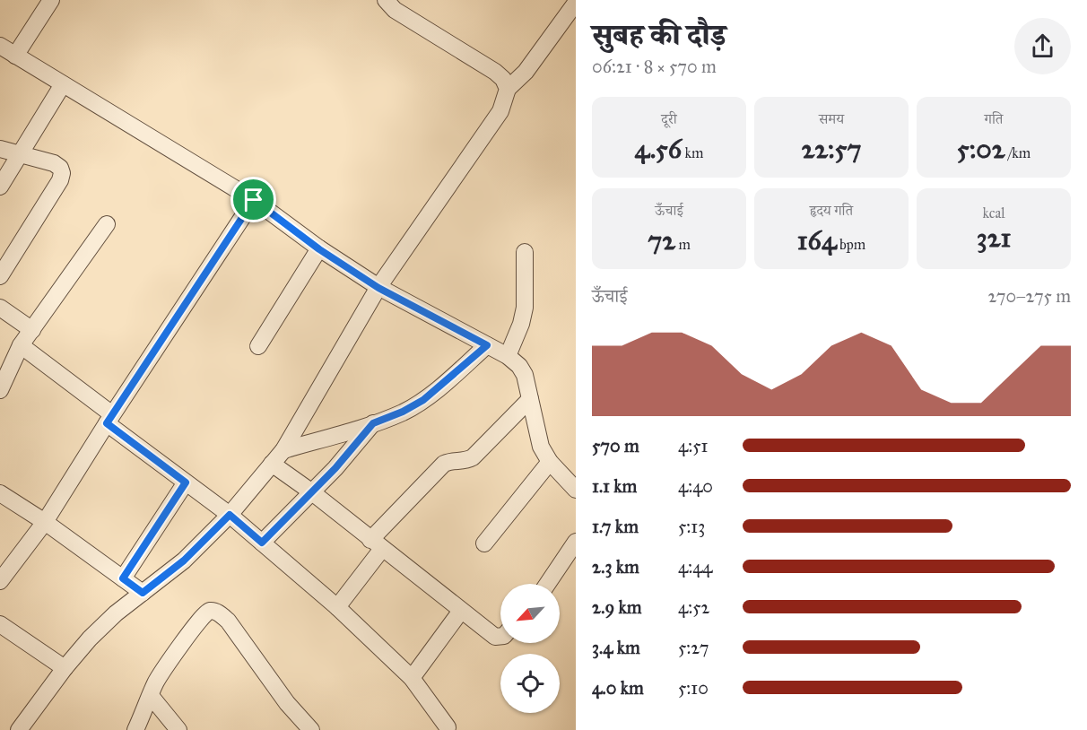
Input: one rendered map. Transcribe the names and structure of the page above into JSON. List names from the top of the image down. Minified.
{"north":"bottom left","page":{"heading":["सुबह की दौड़","06:21 · 8 × 570 m"],"stats":[["दूरी","4.56 km"],["समय","22:57"],["गति","5:02 /km"],["ऊँचाई","72 m"],["हृदय गति","164 bpm"],["kcal","321"]],"chart":["ऊँचाई","270–275 m"],"list":[{"name":"570 m","note":"4:51"},{"name":"1.1 km","note":"4:40"},{"name":"1.7 km","note":"5:13"},{"name":"2.3 km","note":"4:44"},{"name":"2.9 km","note":"4:52"},{"name":"3.4 km","note":"5:27"},{"name":"4.0 km","note":"5:10"}]}}
